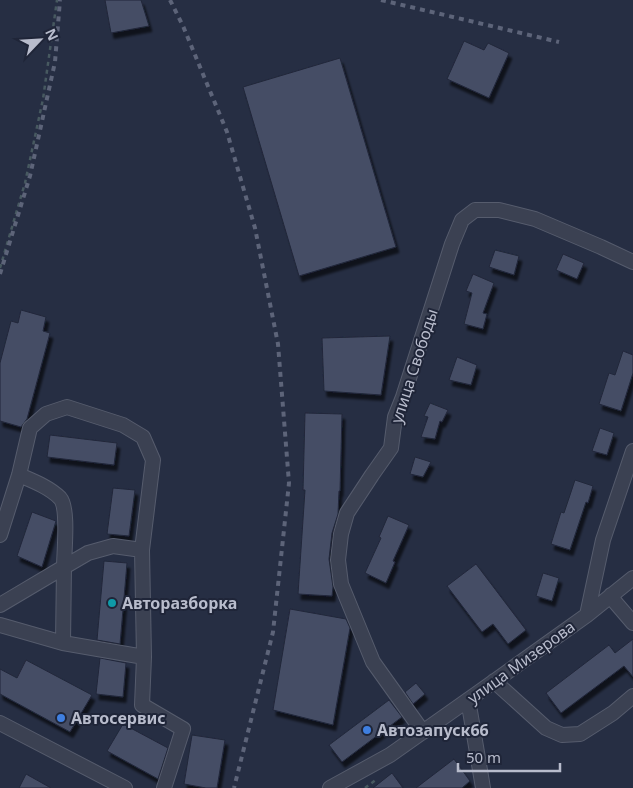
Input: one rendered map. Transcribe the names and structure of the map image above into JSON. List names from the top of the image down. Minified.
{"streets":{"street":["улица Свободы","улица Мизерова"]},"crossings":[["улица Свободы","улица Мизерова"]],"places":["Авторазборка","Автосервис","Автозапуск66"],"scale_bar":"50 m","north":"top right"}
